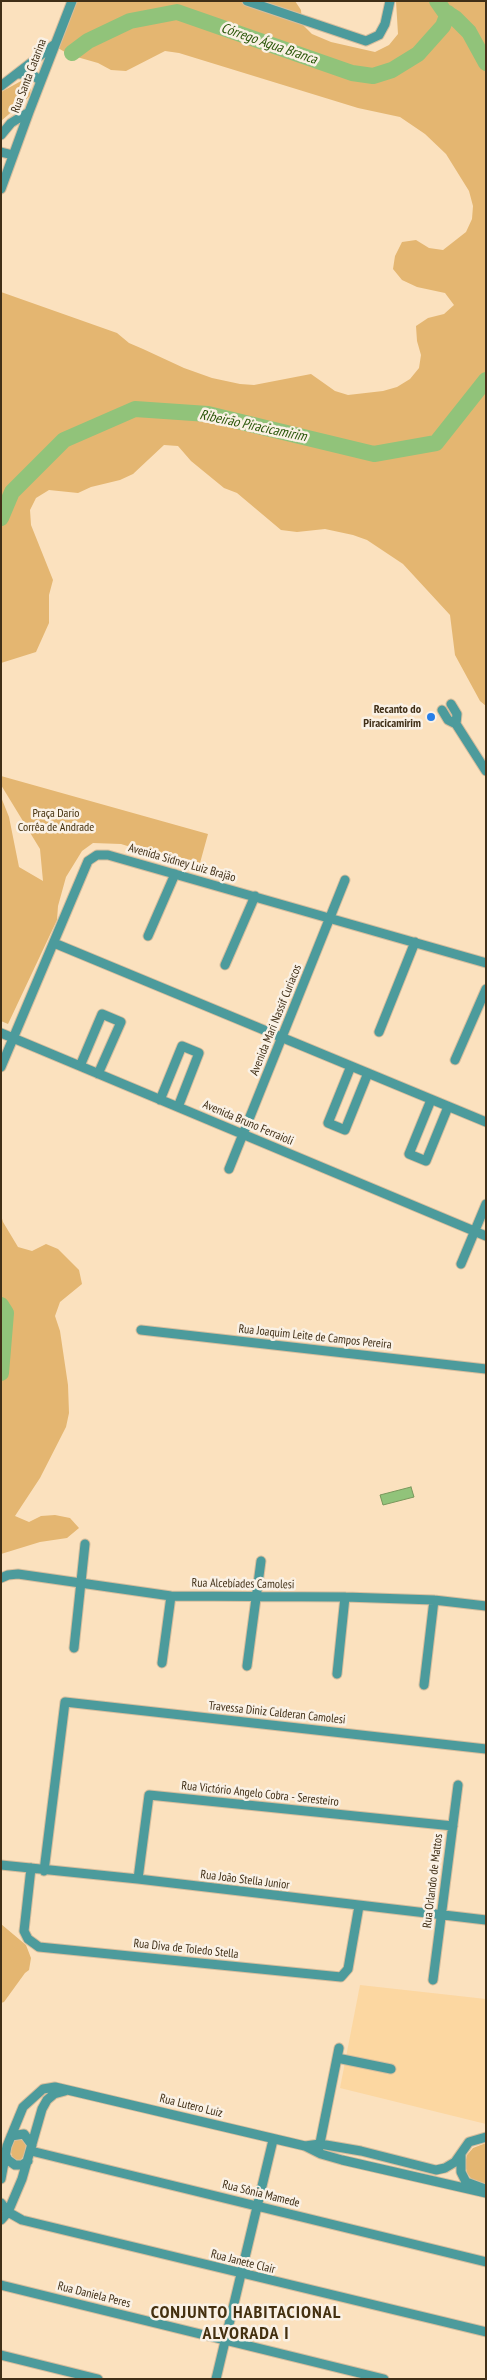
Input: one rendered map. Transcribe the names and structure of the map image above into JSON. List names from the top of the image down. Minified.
{"streets":{"street":["Rua Santa Catarina","Avenida Sidney Luiz Brajão","Avenida Mari Nassif Curiacos","Avenida Bruno Ferraioli","Rua Joaquim Leite de Campos Pereira","Rua Alcebíades Camolesi","Travessa Diniz Calderan Camolesi","Rua Victório Angelo Cobra - Seresteiro","Rua João Stella Junior","Rua Orlando de Mattos","Rua Diva de Toledo Stella","Rua Lutero Luiz","Rua Sônia Mamede","Rua Janete Clair","Rua Daniela Peres"]},"crossings":[["Avenida Sidney Luiz Brajão","Avenida Mari Nassif Curiacos"],["Avenida Sidney Luiz Brajão","Avenida Bruno Ferraioli"],["Avenida Mari Nassif Curiacos","Avenida Bruno Ferraioli"],["Travessa Diniz Calderan Camolesi","Rua João Stella Junior"],["Rua Victório Angelo Cobra - Seresteiro","Rua João Stella Junior"],["Rua Victório Angelo Cobra - Seresteiro","Rua Orlando de Mattos"],["Rua João Stella Junior","Rua Orlando de Mattos"],["Rua João Stella Junior","Rua Diva de Toledo Stella"],["Rua Lutero Luiz","Rua Sônia Mamede"]],"districts":["CONJUNTO HABITACIONAL ALVORADA I"],"water":["Córrego Água Branca","Ribeirão Piracicamirim"],"parks":["Praça Dario Corrêa de Andrade"],"places":["Recanto do Piracicamirim"]}
